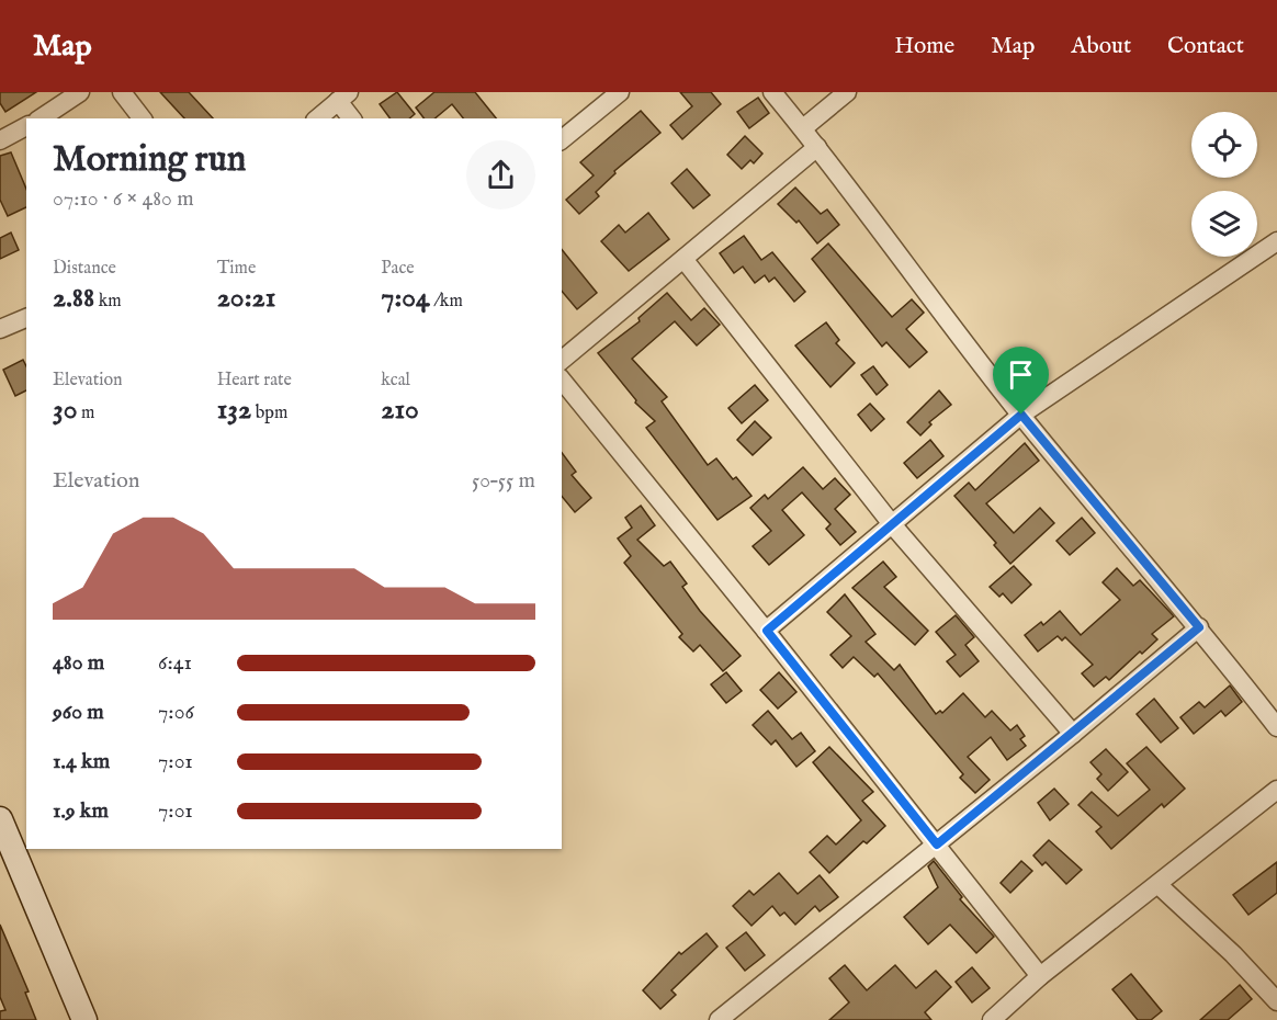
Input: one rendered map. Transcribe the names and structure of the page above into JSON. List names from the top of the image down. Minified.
{"page":{"header":"Map","nav":["Home","Map","About","Contact"],"heading":["Morning run","07:10 · 6 × 480 m"],"stats":[["Distance","2.88 km"],["Time","20:21"],["Pace","7:04 /km"],["Elevation","30 m"],["Heart rate","132 bpm"],["kcal","210"]],"chart":["Elevation","50–55 m"],"list":[{"name":"480 m","note":"6:41"},{"name":"960 m","note":"7:06"},{"name":"1.4 km","note":"7:01"},{"name":"1.9 km","note":"7:01"}]}}
